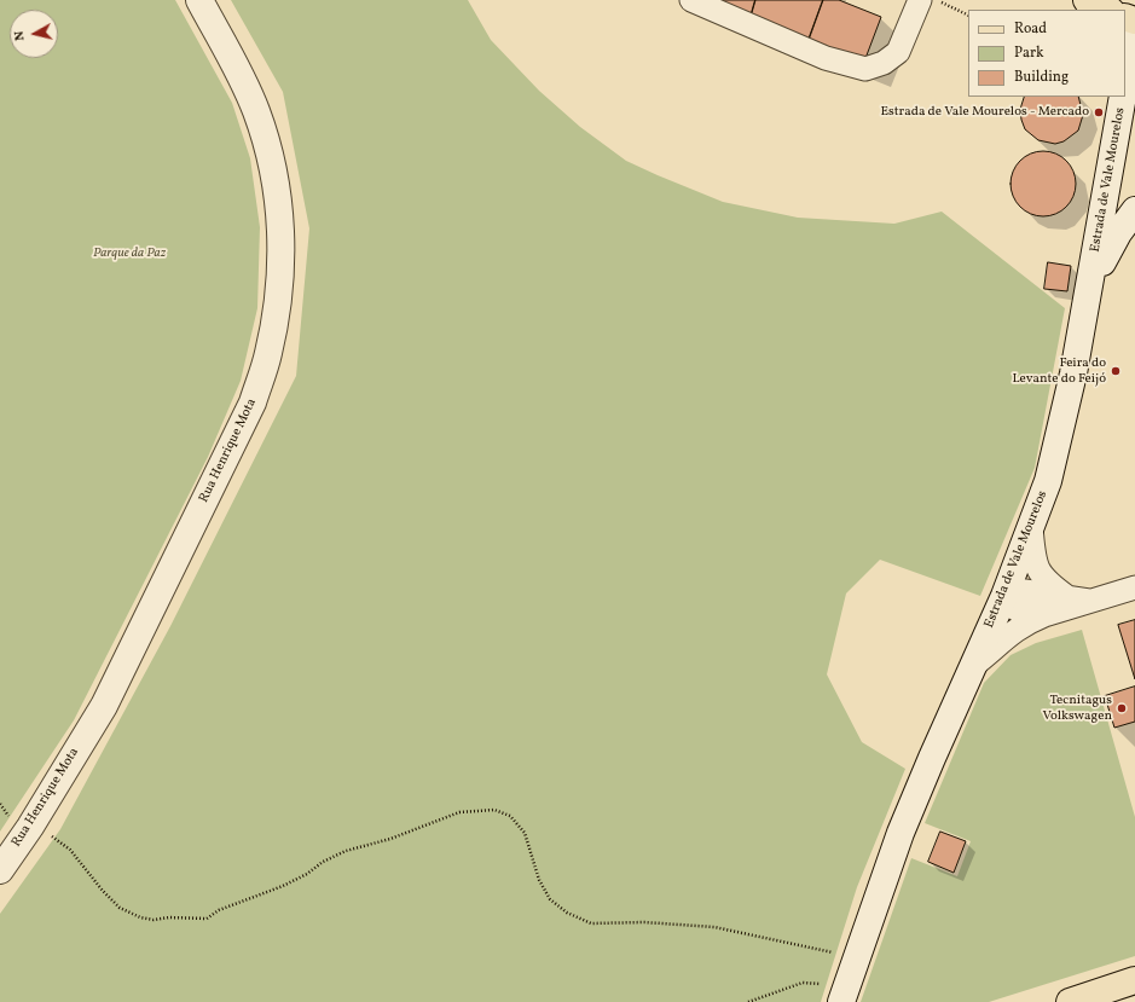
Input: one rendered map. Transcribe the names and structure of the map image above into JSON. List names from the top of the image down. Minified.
{"streets":{"main road":["Estrada de Vale Mourelos","Rua Henrique Mota"]},"parks":["Parque da Paz"],"places":["Estrada de Vale Mourelos - Mercado","Feira do Levante do Feijó","Tecnitagus Volkswagen"],"legend":["Road","Park","Building"],"north":"left"}
